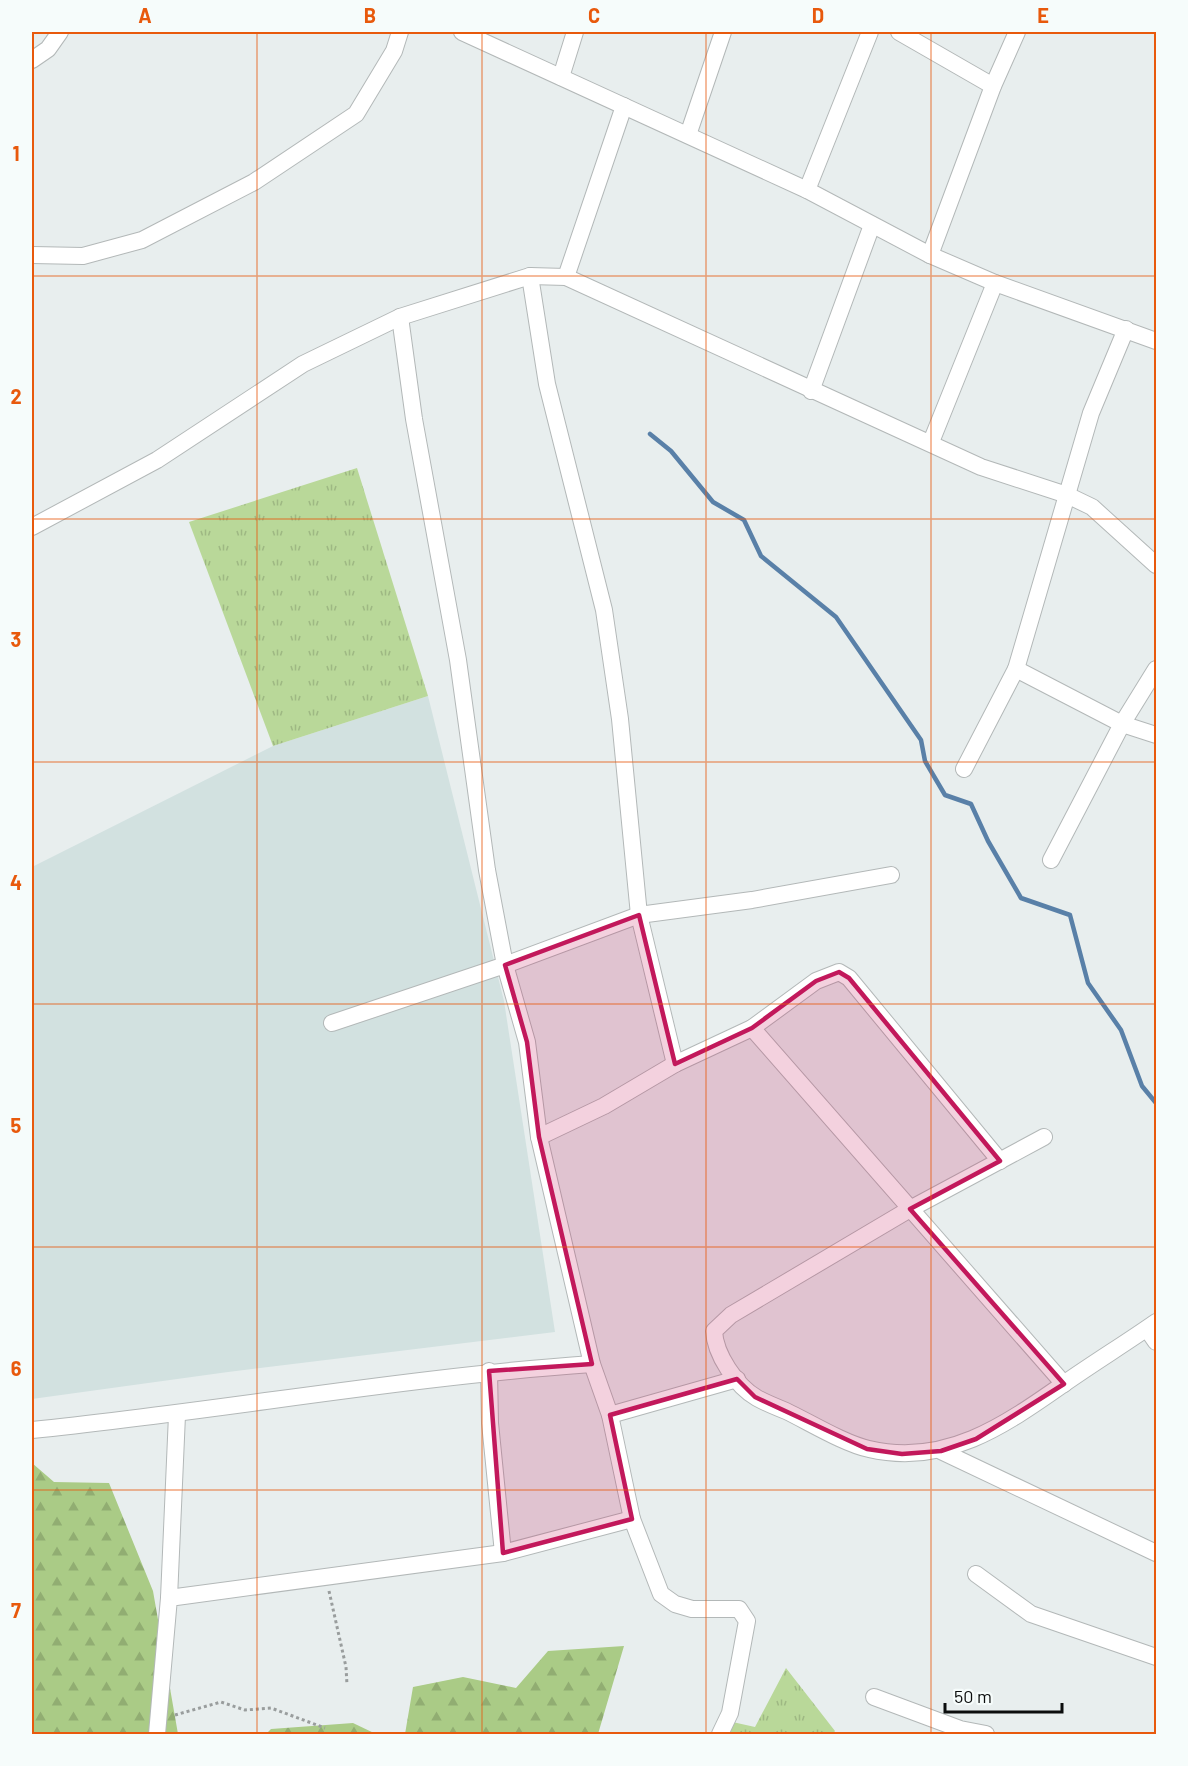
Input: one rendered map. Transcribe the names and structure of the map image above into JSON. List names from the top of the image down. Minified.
{"scale_bar":"50 m","grid":{"columns":["A","B","C","D","E"],"rows":["1","2","3","4","5","6","7"]}}
